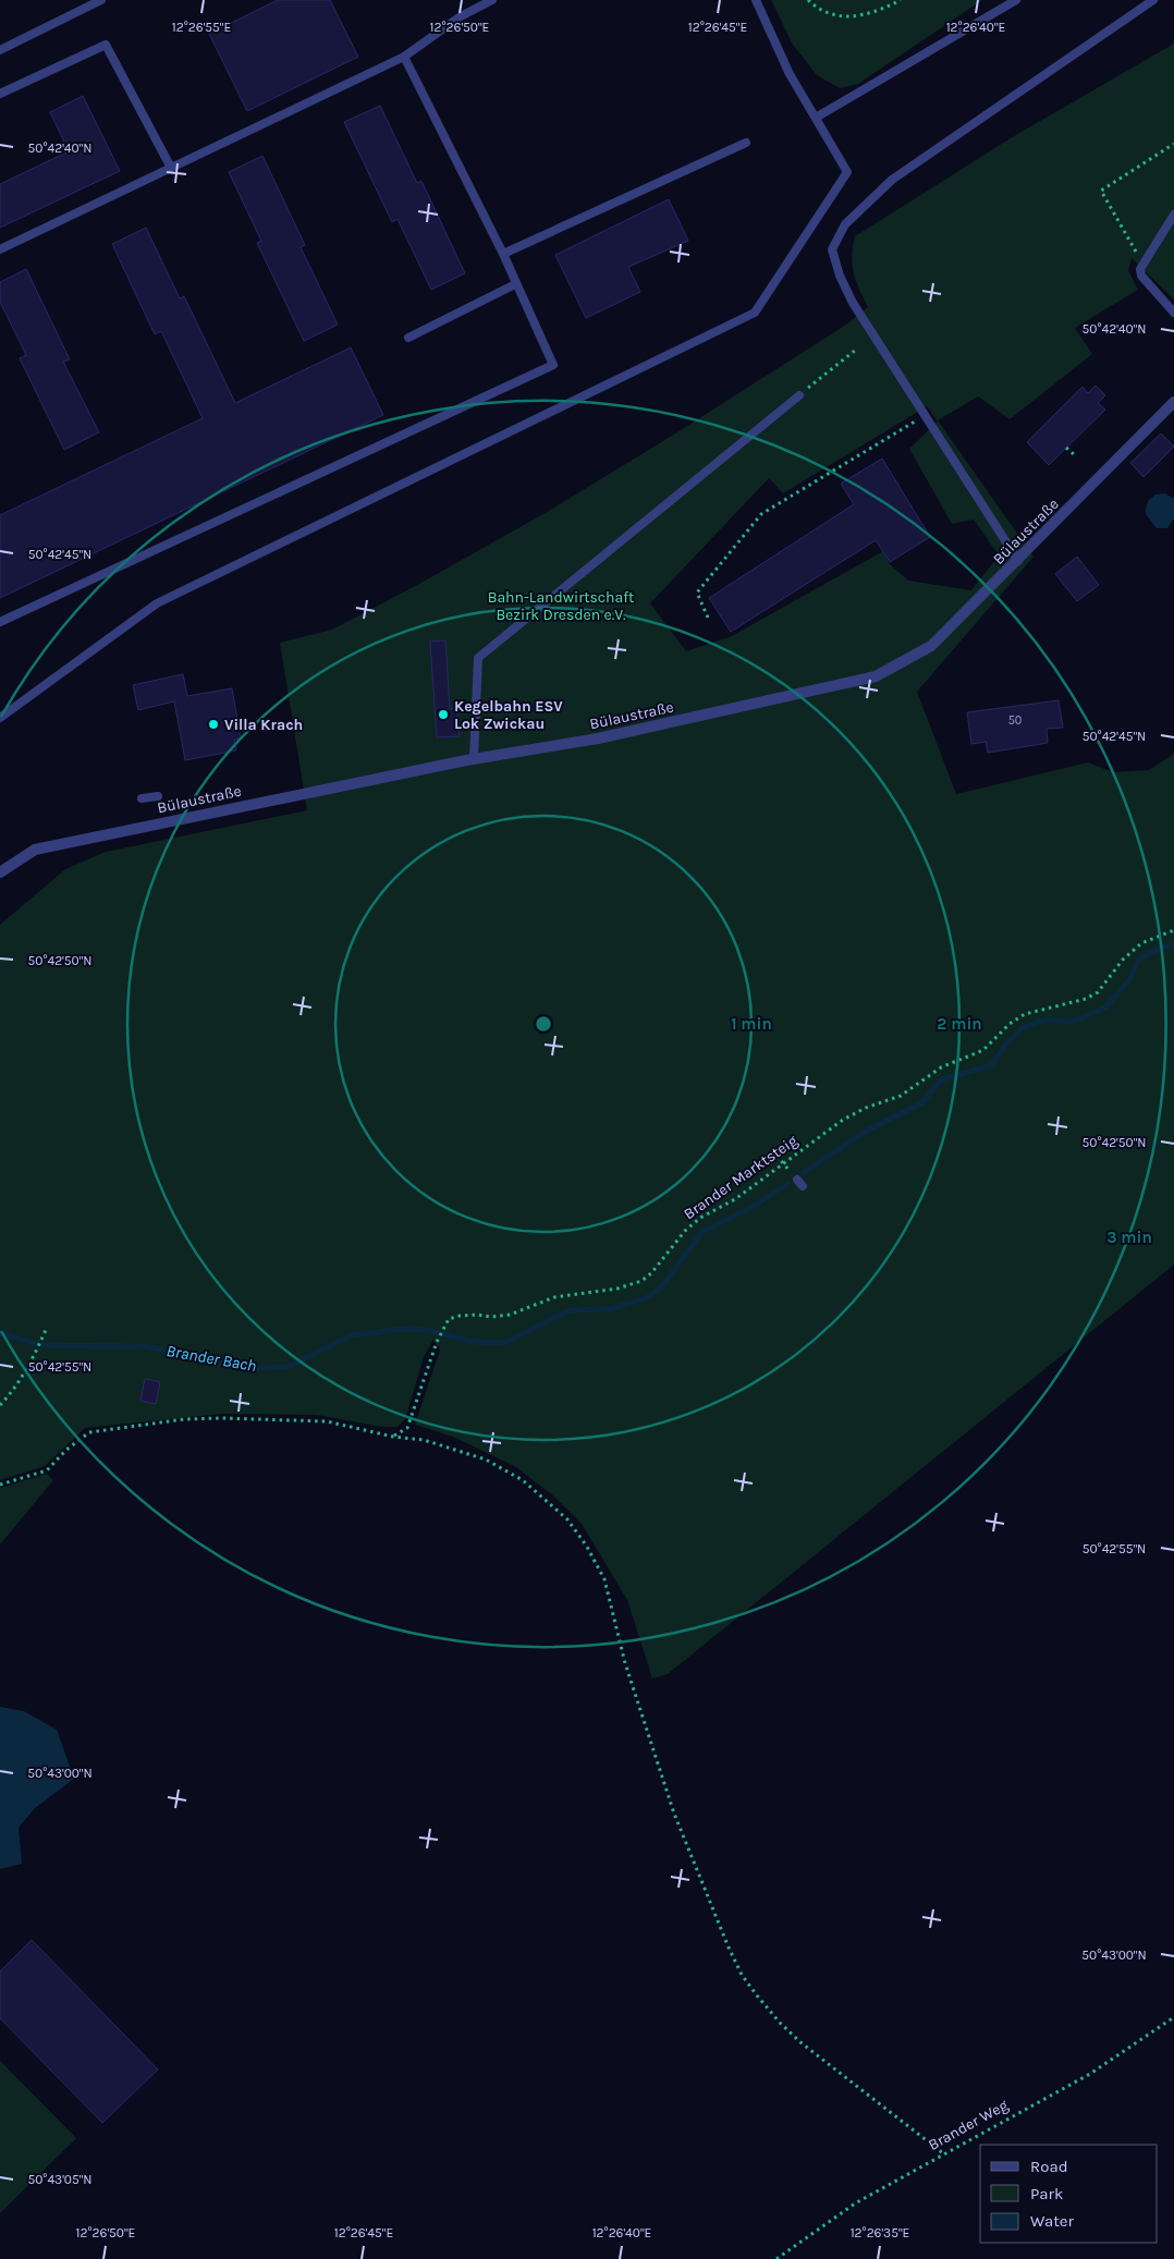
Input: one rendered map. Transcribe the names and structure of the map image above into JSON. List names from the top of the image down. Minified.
{"streets":{"street":["Bülaustraße"],"path":["Brander Marktsteig","Brander Weg"]},"water":["Brander Bach"],"parks":["Bahn-Landwirtschaft Bezirk Dresden e.V."],"places":["Kegelbahn ESV Lok Zwickau","Villa Krach"],"house_numbers":["50"],"legend":["Road","Park","Water"],"coordinates":["12°26'55\"E","12°26'50\"E","12°26'45\"E","12°26'40\"E","50°42'40\"N","50°42'45\"N","50°42'50\"N","50°42'55\"N","50°43'00\"N","50°43'05\"N","12°26'35\"E"],"rings":["1 min","2 min","3 min"]}
